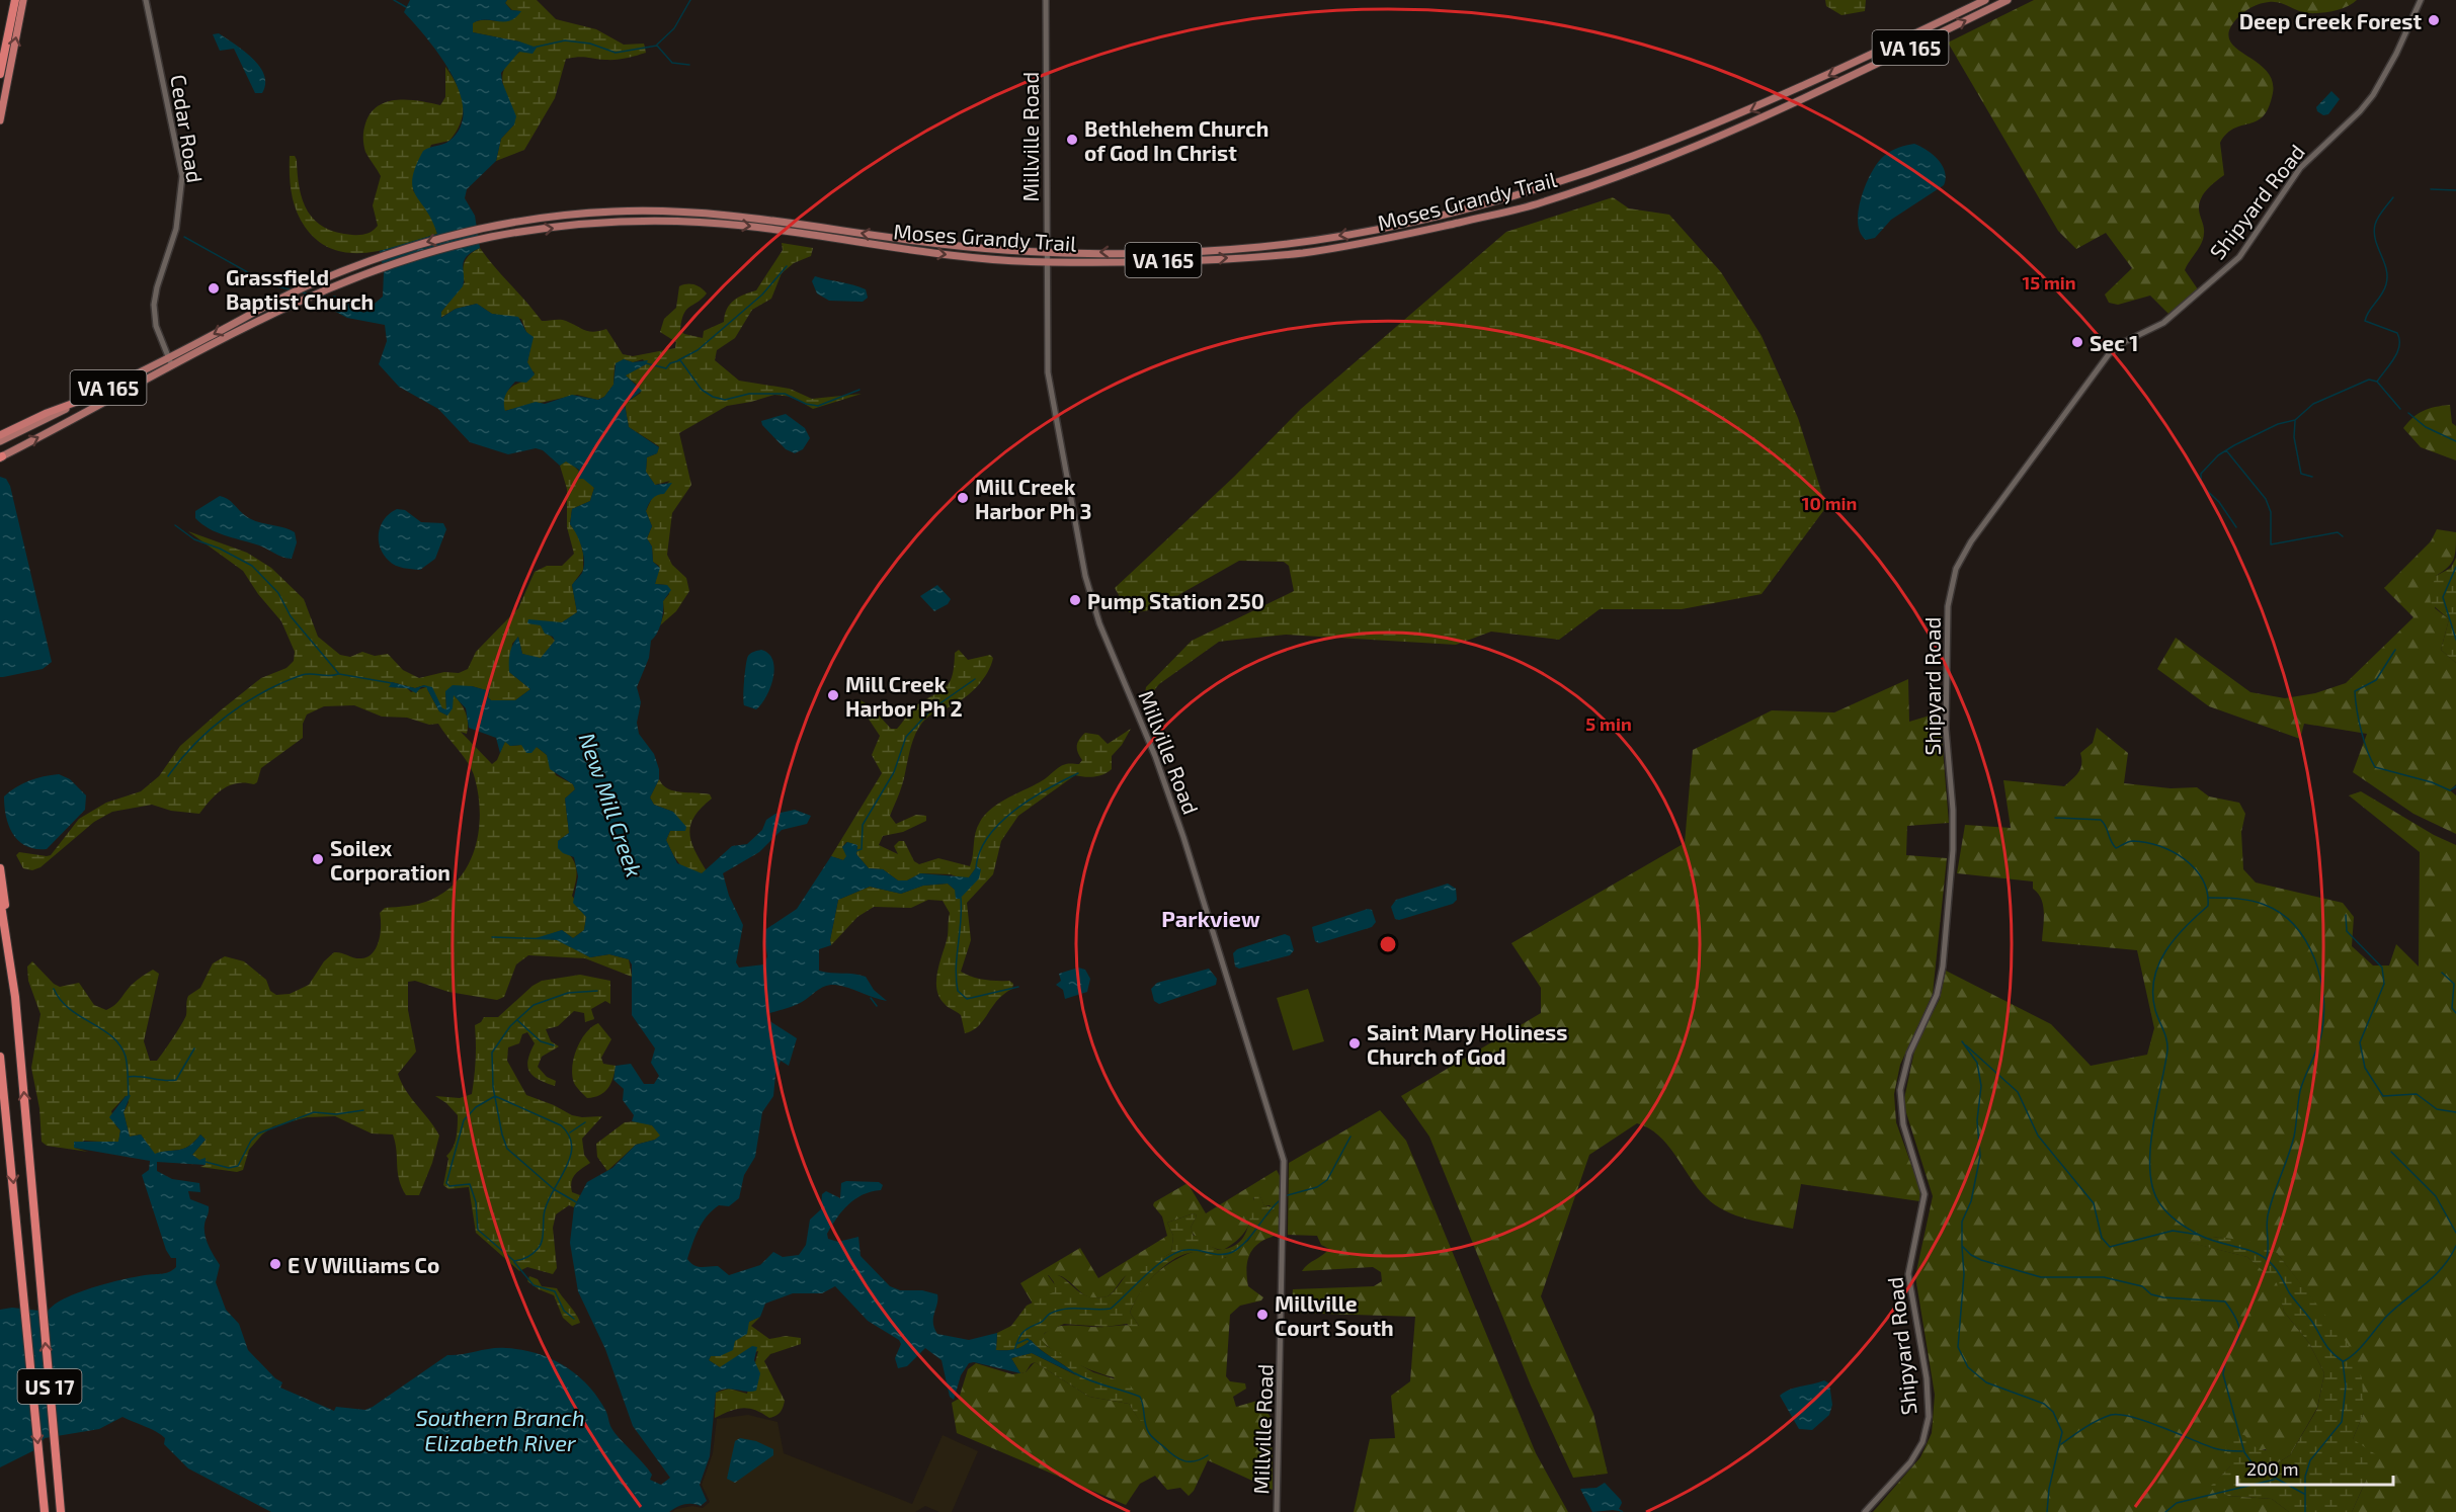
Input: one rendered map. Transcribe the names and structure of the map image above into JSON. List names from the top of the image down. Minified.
{"streets":{"highway":["US 17"],"main road":["VA 165","Moses Grandy Trail"],"street":["Cedar Road","Millville Road","Shipyard Road"]},"crossings":[["Cedar Road","Moses Grandy Trail"],["Millville Road","Moses Grandy Trail"]],"districts":["Parkview"],"water":["New Mill Creek","Southern Branch Elizabeth River"],"places":["Deep Creek Forest","Bethlehem Church of God In Christ","Grassfield Baptist Church","Sec 1","Mill Creek Harbor Ph 3","Pump Station 250","Mill Creek Harbor Ph 2","Soilex Corporation","Saint Mary Holiness Church of God","E V Williams Co","Millville Court South"],"scale_bar":"200 m","rings":["15 min","10 min","5 min"]}
